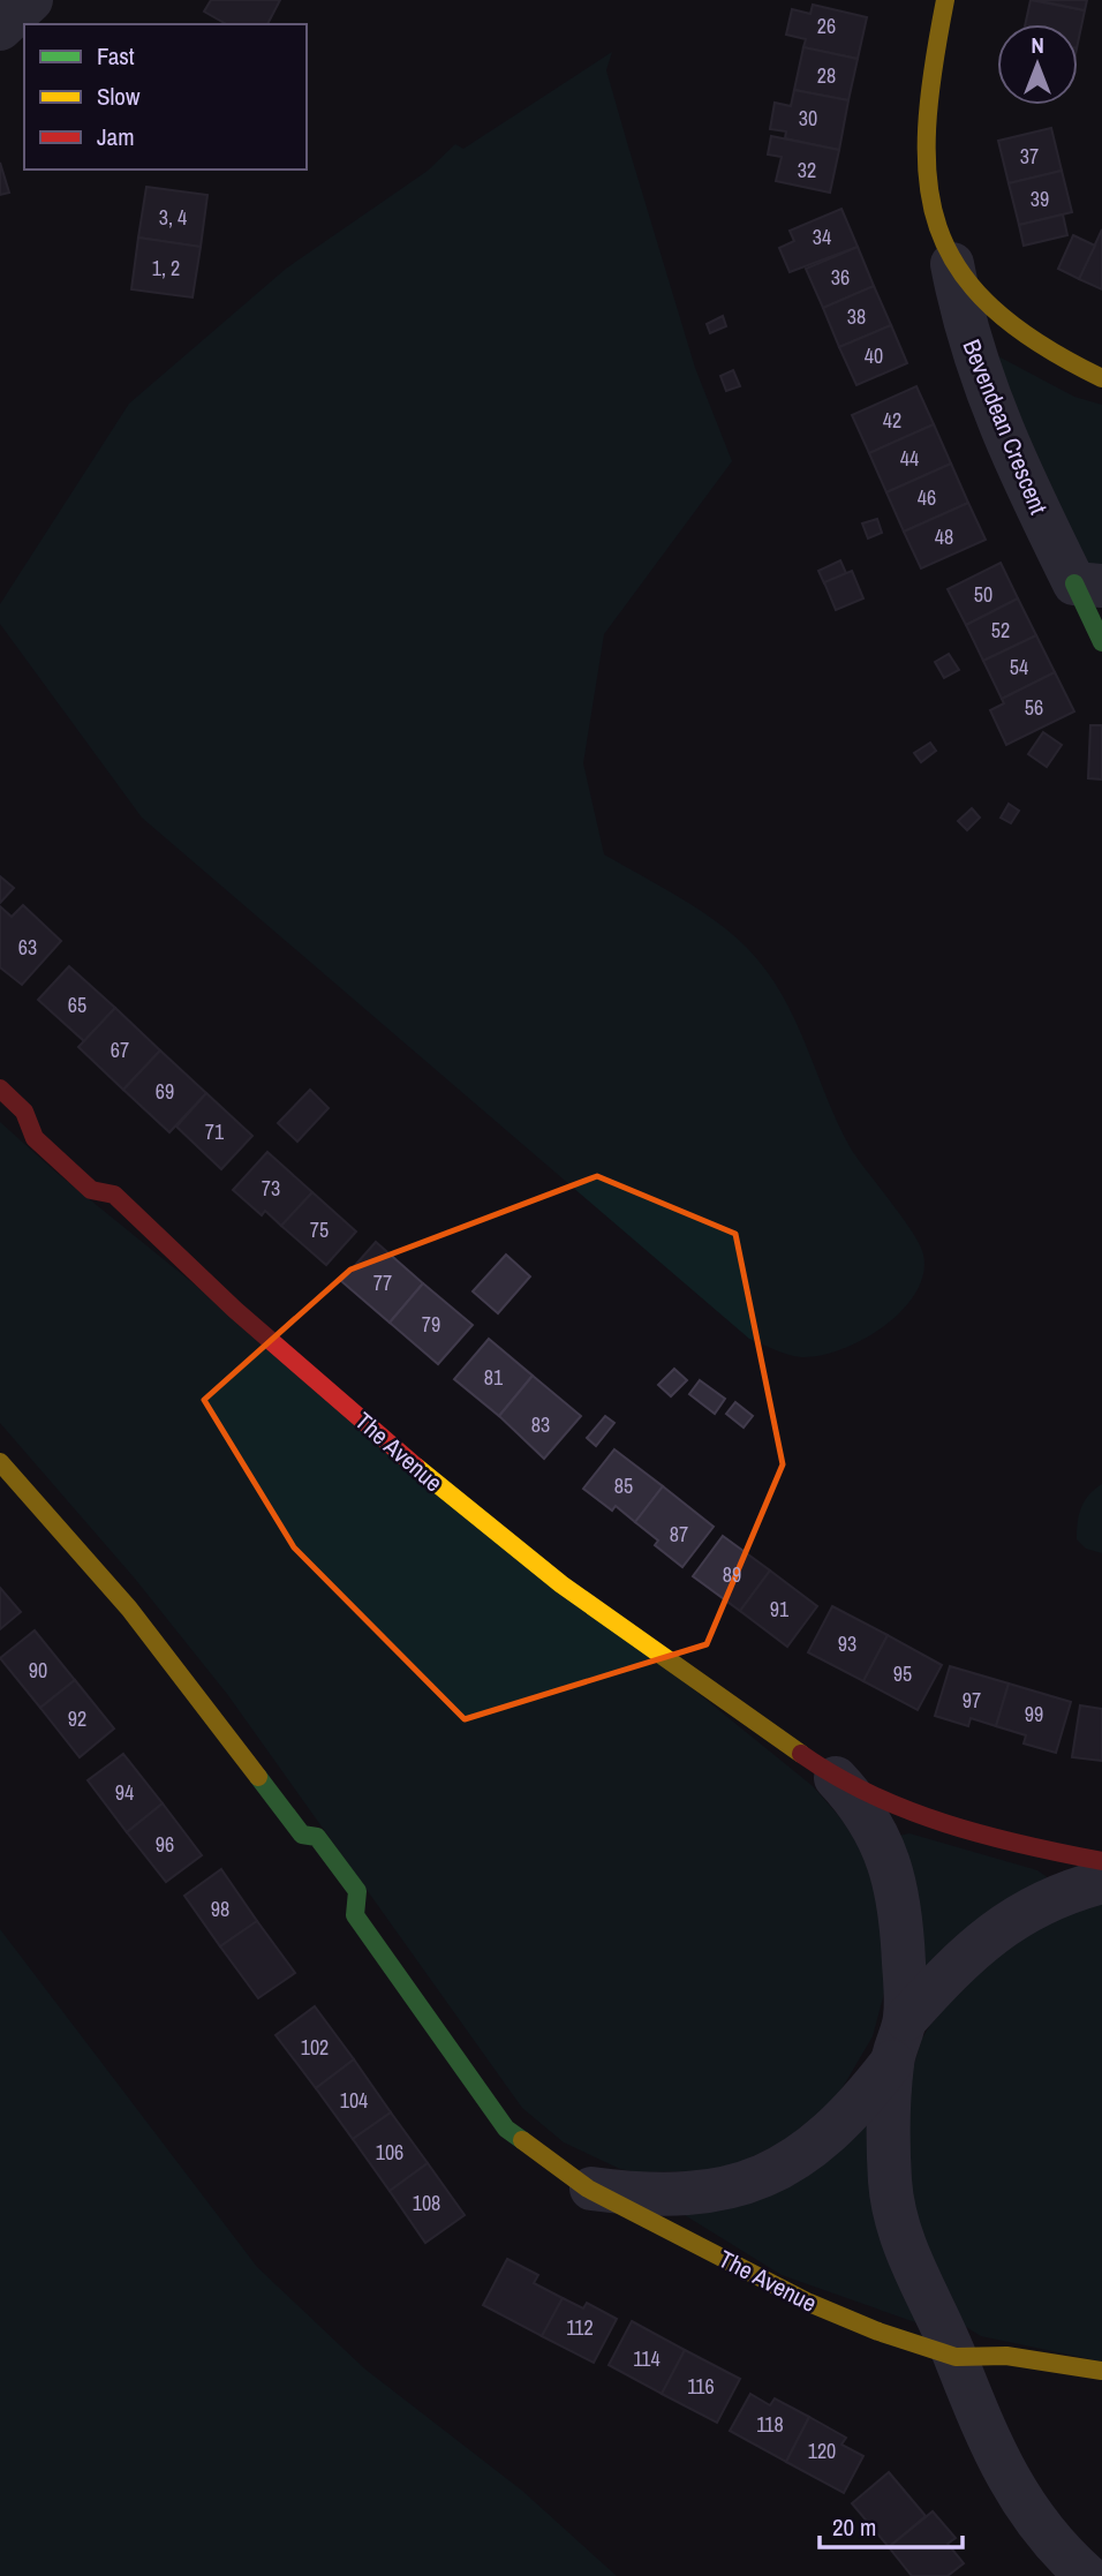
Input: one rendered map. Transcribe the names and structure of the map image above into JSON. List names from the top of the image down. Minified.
{"streets":{"street":["Bevendean Crescent","The Avenue"]},"house_numbers":["26","28","30","37","32","39","3, 4","34","1, 2","36","38","40","42","44","46","48","50","52","54","56","63","65","67","69","71","73","75","77","79","81","83","85","87","89","91","93","90","95","97","99","92","94","96","98","102","104","106","108","112","114","116","118","120"],"legend":["Fast","Slow","Jam"],"scale_bar":"20 m","north":"top"}
